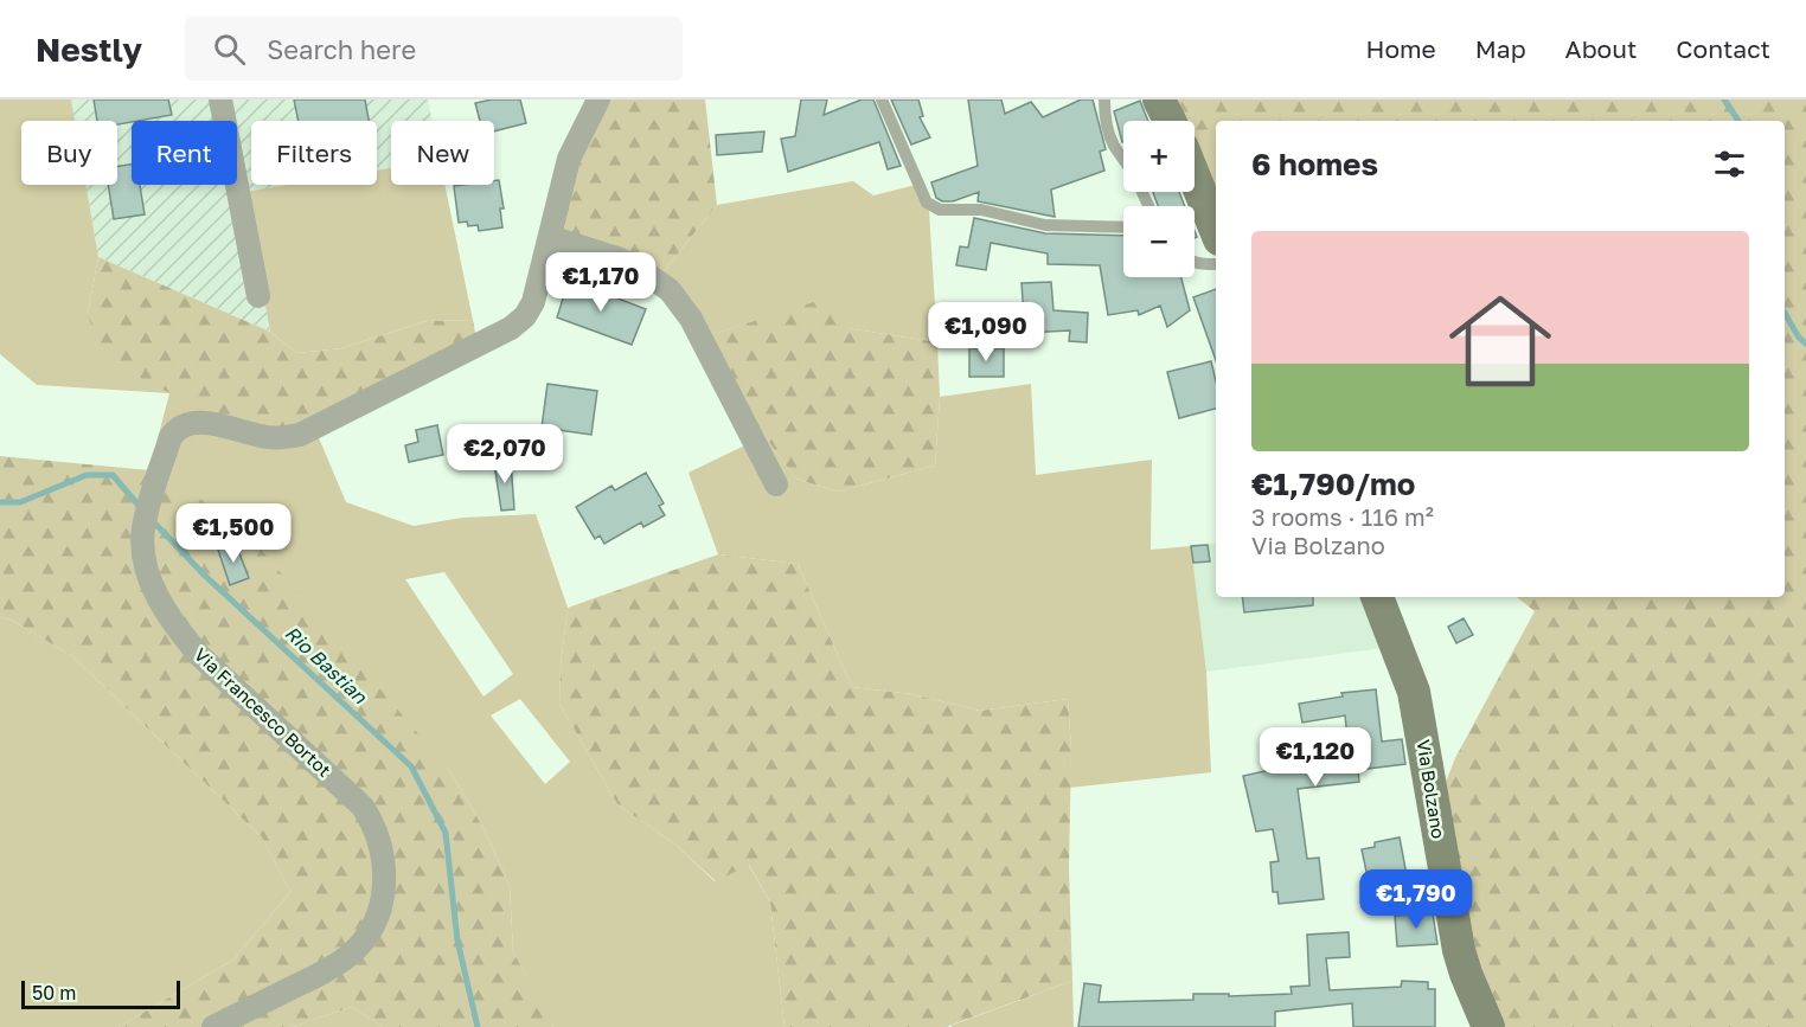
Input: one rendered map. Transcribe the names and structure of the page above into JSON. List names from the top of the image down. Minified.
{"streets":{"street":["Via Francesco Bortot","Via Bolzano"]},"water":["Rio Bastian"],"scale_bar":"50 m","page":{"header":"Nestly","search":"Search here","nav":["Home","Map","About","Contact"],"map_buttons":["+","−"],"chip":["Buy","Rent","Filters","New"],"heading":"6 homes","list":[{"name":"€1,790/mo","note":"3 rooms · 116 m² · Via Bolzano"}],"price":["€1,170","€1,090","€2,070","€1,500","€1,120","€1,790"],"scale":"50 m"}}
